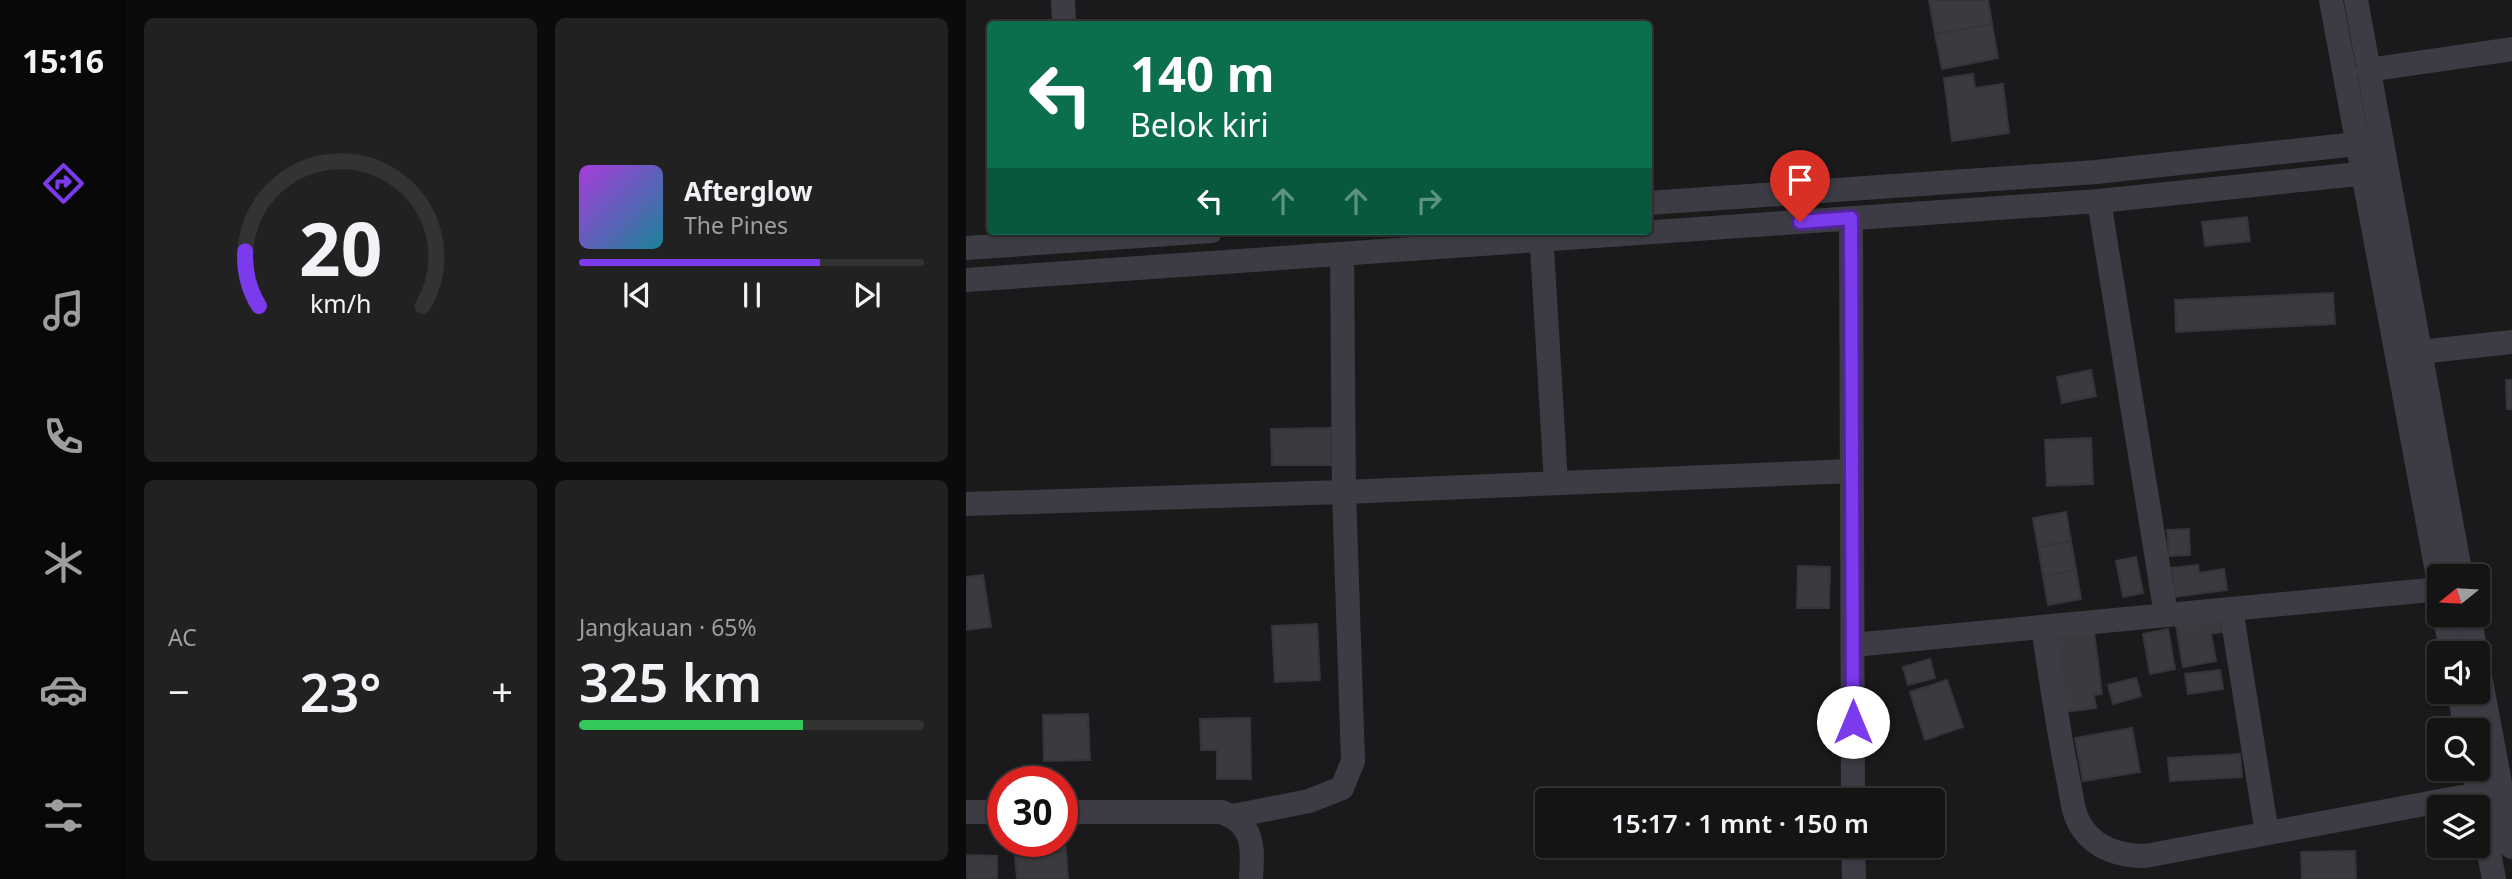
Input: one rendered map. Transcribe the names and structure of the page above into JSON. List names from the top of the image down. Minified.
{"north":"left","page":{"tabs":"15:16","turn":["140 m","Belok kiri"],"song":["Afterglow","The Pines"],"tile":["AC",["Jangkauan · 65%","325 km"]],"heat":["−","23°","+"],"limit":"30","trip":"15:17 · 1 mnt · 150 m","gauge":["20","km/h"]}}
